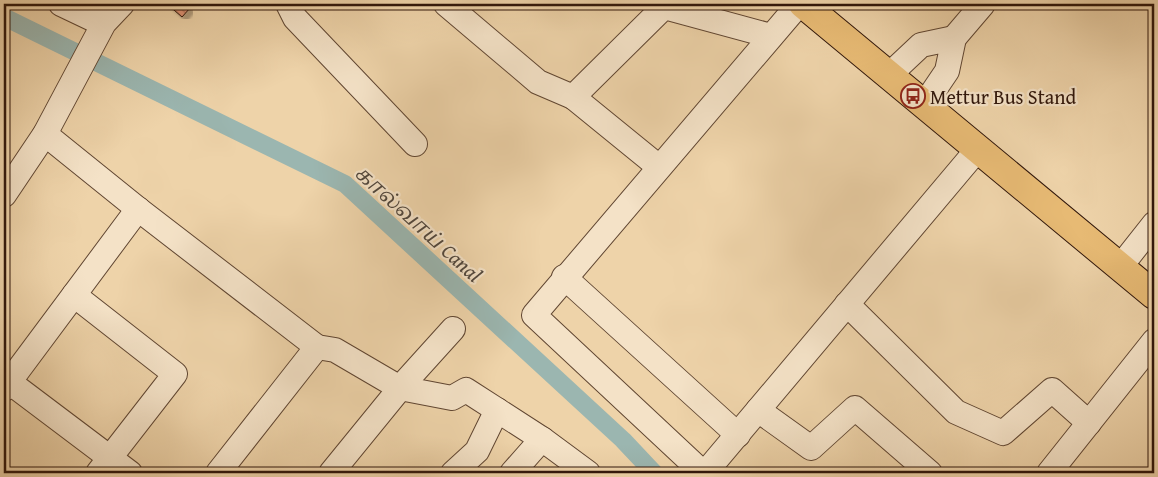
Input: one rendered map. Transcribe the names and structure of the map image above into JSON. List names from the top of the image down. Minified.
{"water":["கால்வாய் Canal"],"places":{"bus stop":["Mettur Bus Stand"]}}
